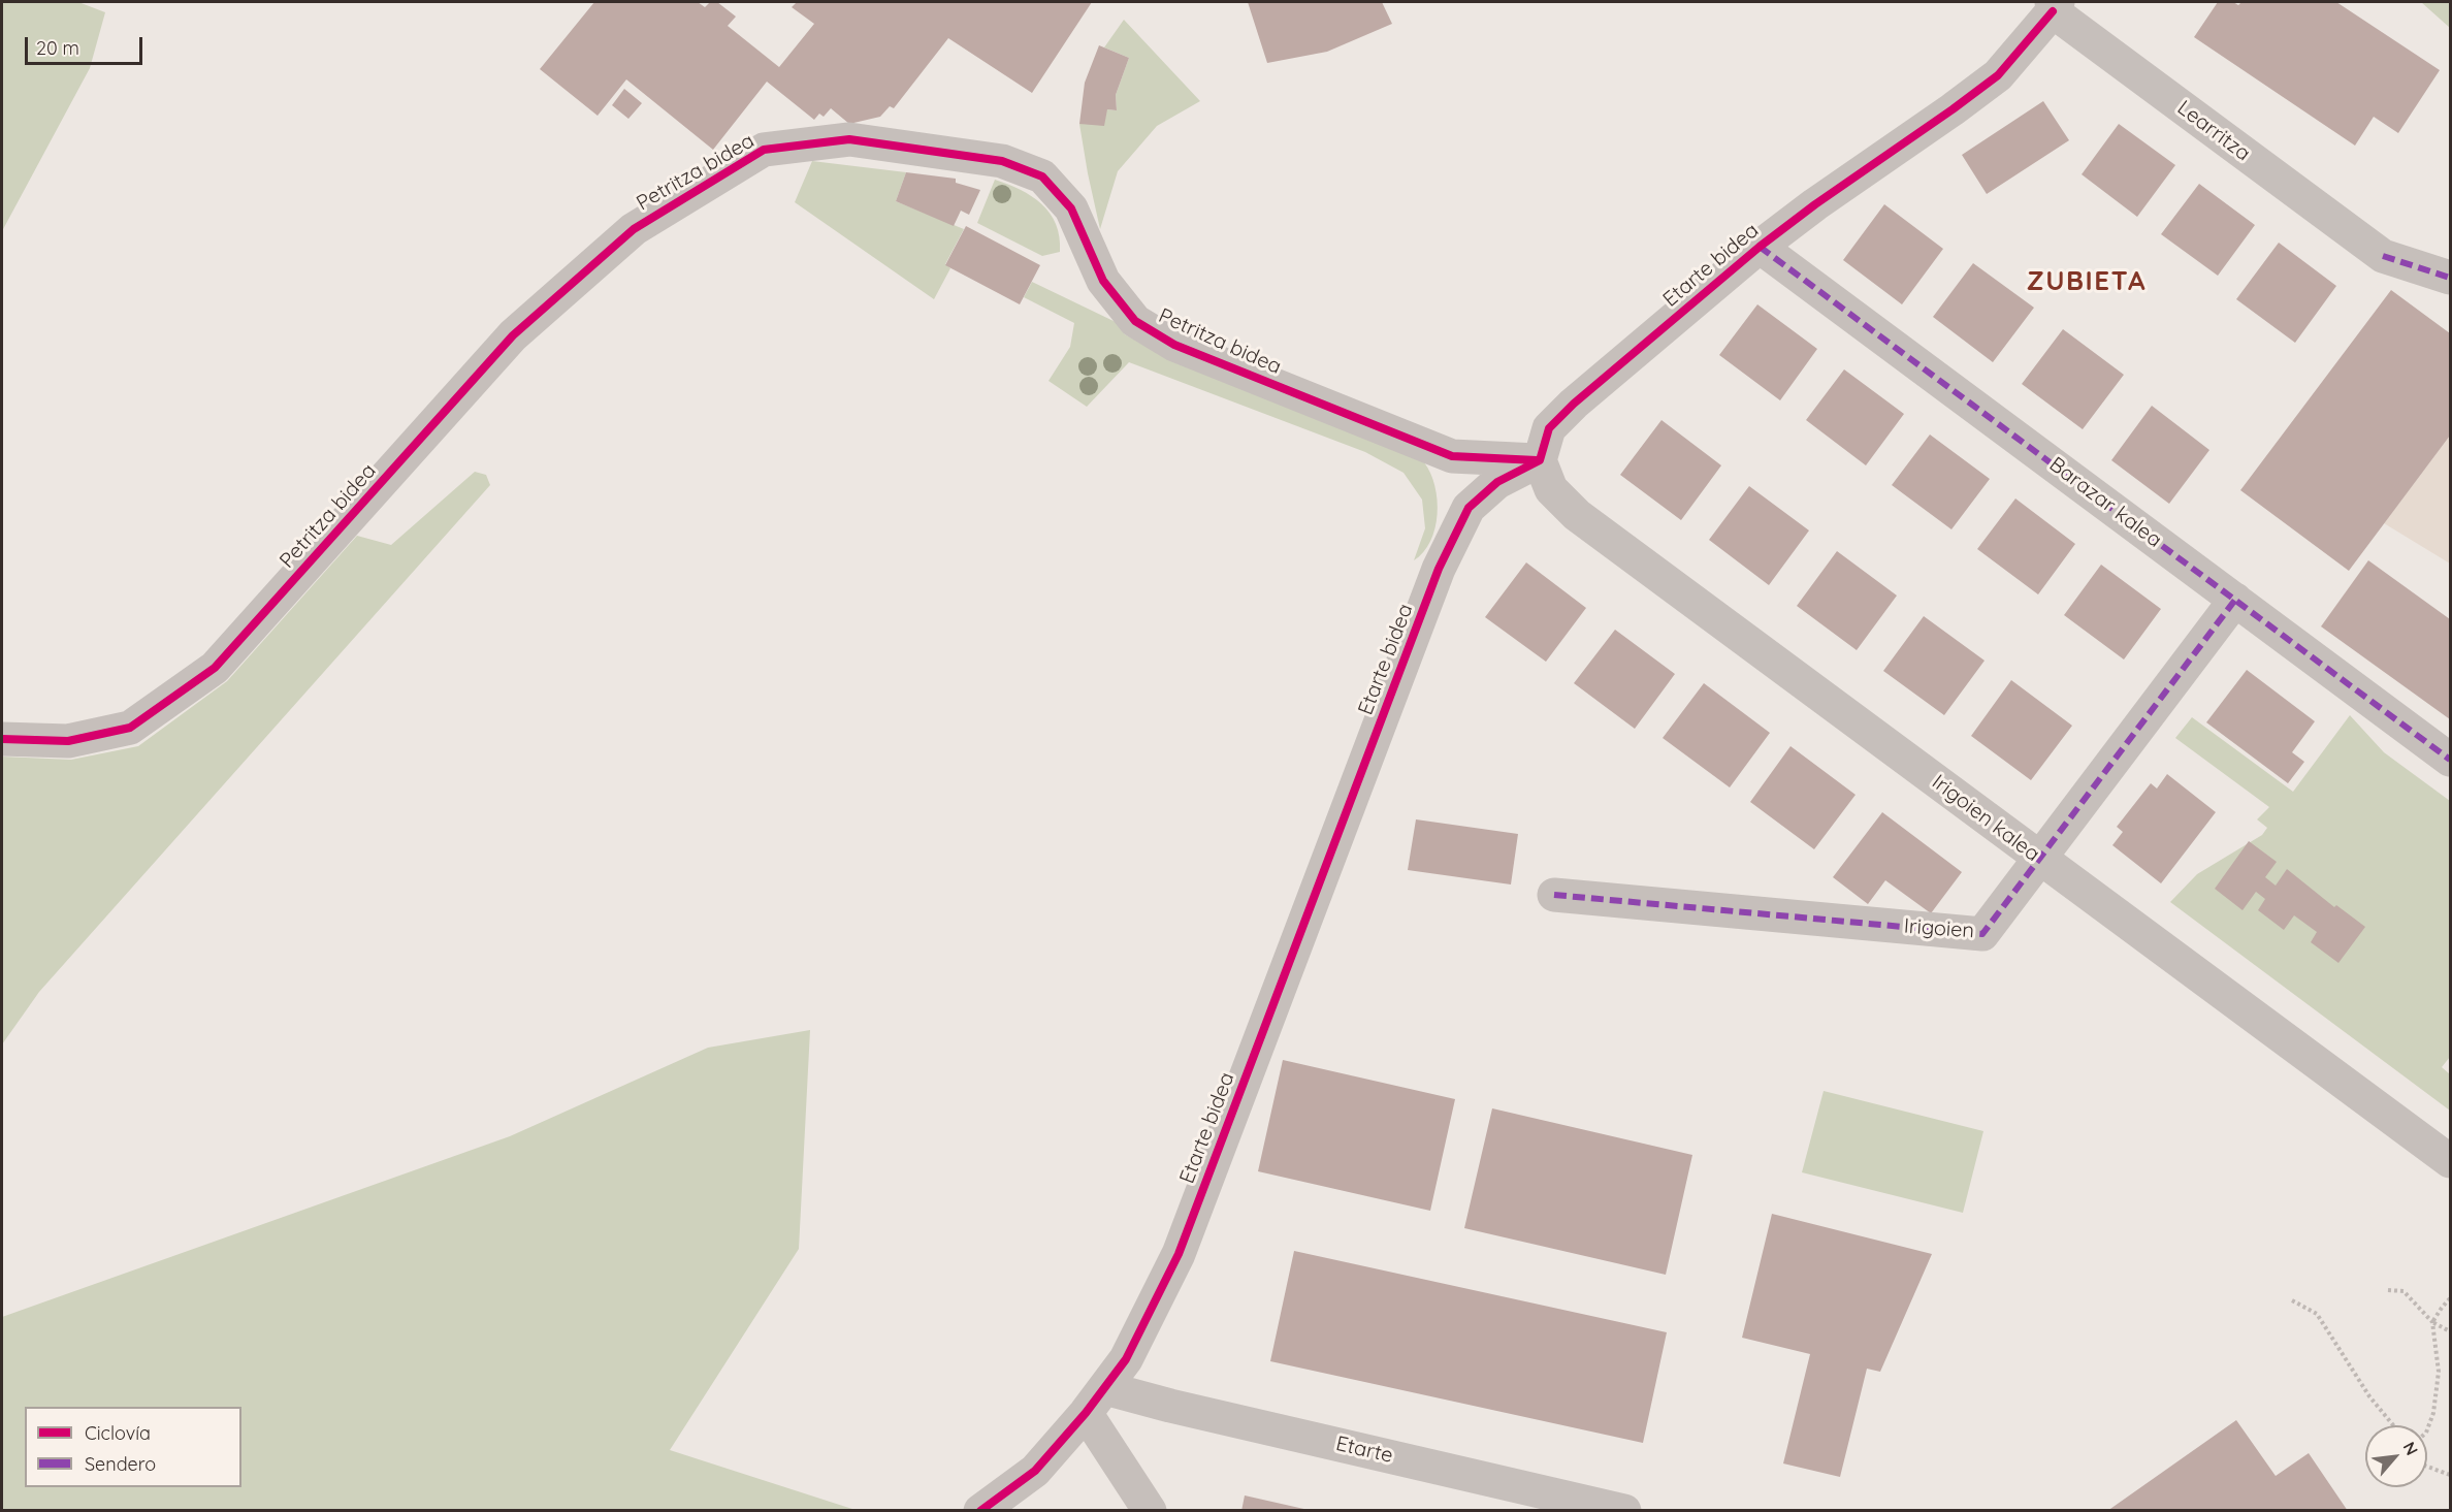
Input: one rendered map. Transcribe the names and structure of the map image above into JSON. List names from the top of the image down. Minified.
{"streets":{"street":["Learritza","Petritza bidea","Etarte bidea","Barazar kalea","Irigoien kalea","Irigoien","Etarte"]},"crossings":[["Learritza","Etarte bidea"],["Petritza bidea","Etarte bidea"],["Petritza bidea","Irigoien kalea"],["Etarte bidea","Barazar kalea"],["Etarte bidea","Irigoien kalea"],["Etarte bidea","Etarte"],["Barazar kalea","Irigoien"],["Irigoien kalea","Irigoien"]],"districts":["ZUBIETA"],"legend":["Ciclovía","Sendero"],"scale_bar":"20 m","north":"top right"}
